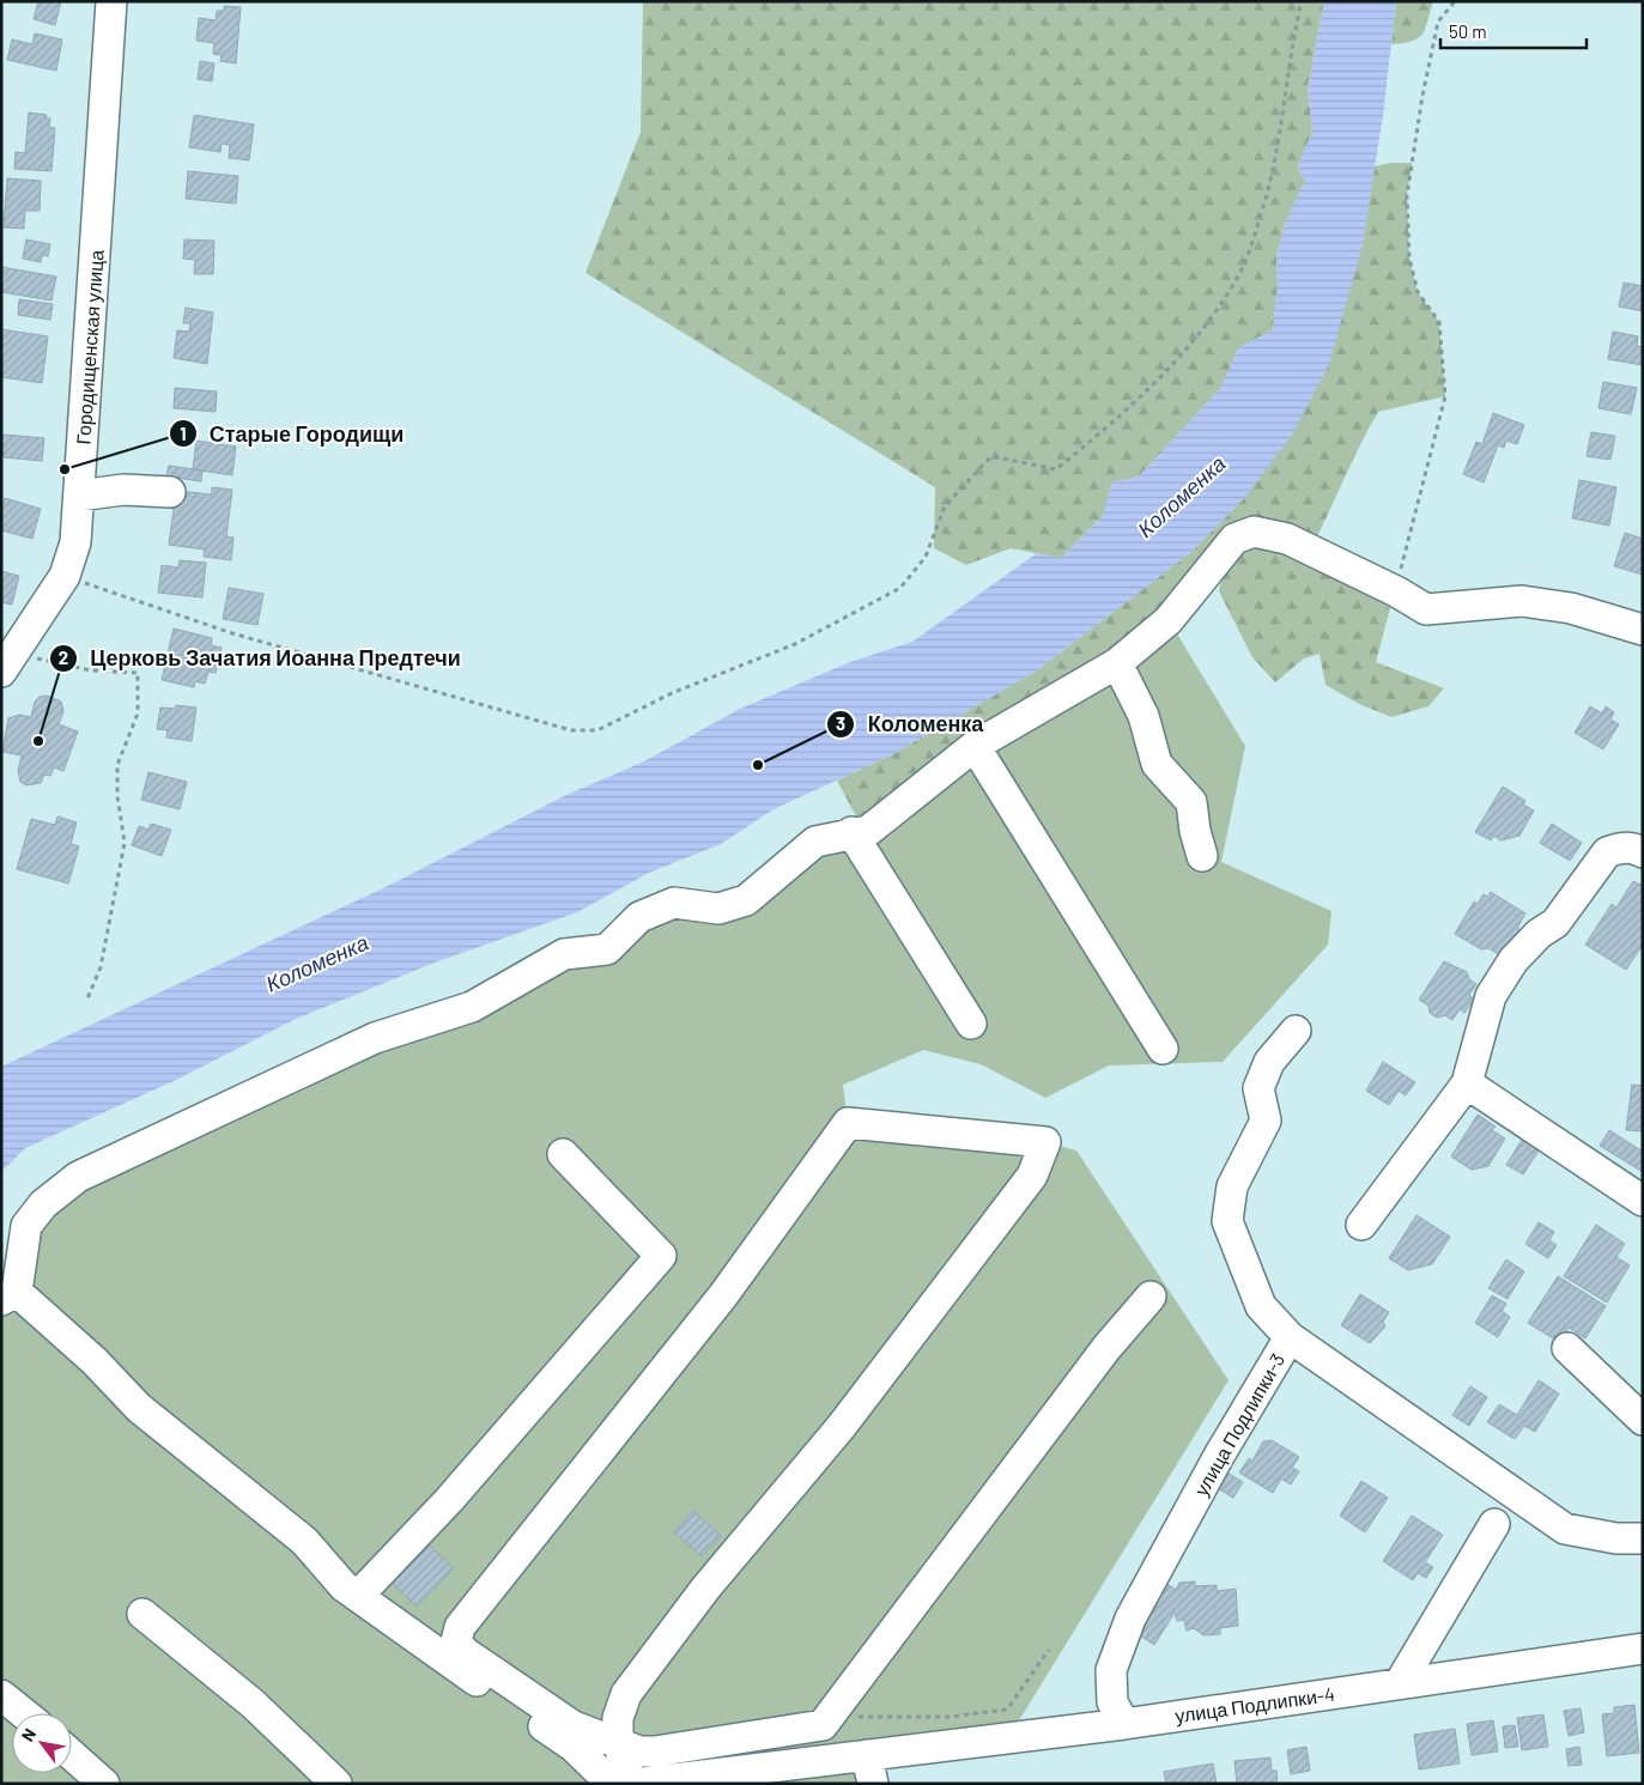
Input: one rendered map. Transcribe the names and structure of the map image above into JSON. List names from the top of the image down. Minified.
{"streets":{"street":["Городищенская улица","улица Подлипки-3","улица Подлипки-4"]},"crossings":[["улица Подлипки-3","улица Подлипки-4"]],"water":["Коломенка"],"places":["Старые Городищи","Церковь Зачатия Иоанна Предтечи","Коломенка"],"scale_bar":"50 m","north":"top left"}
